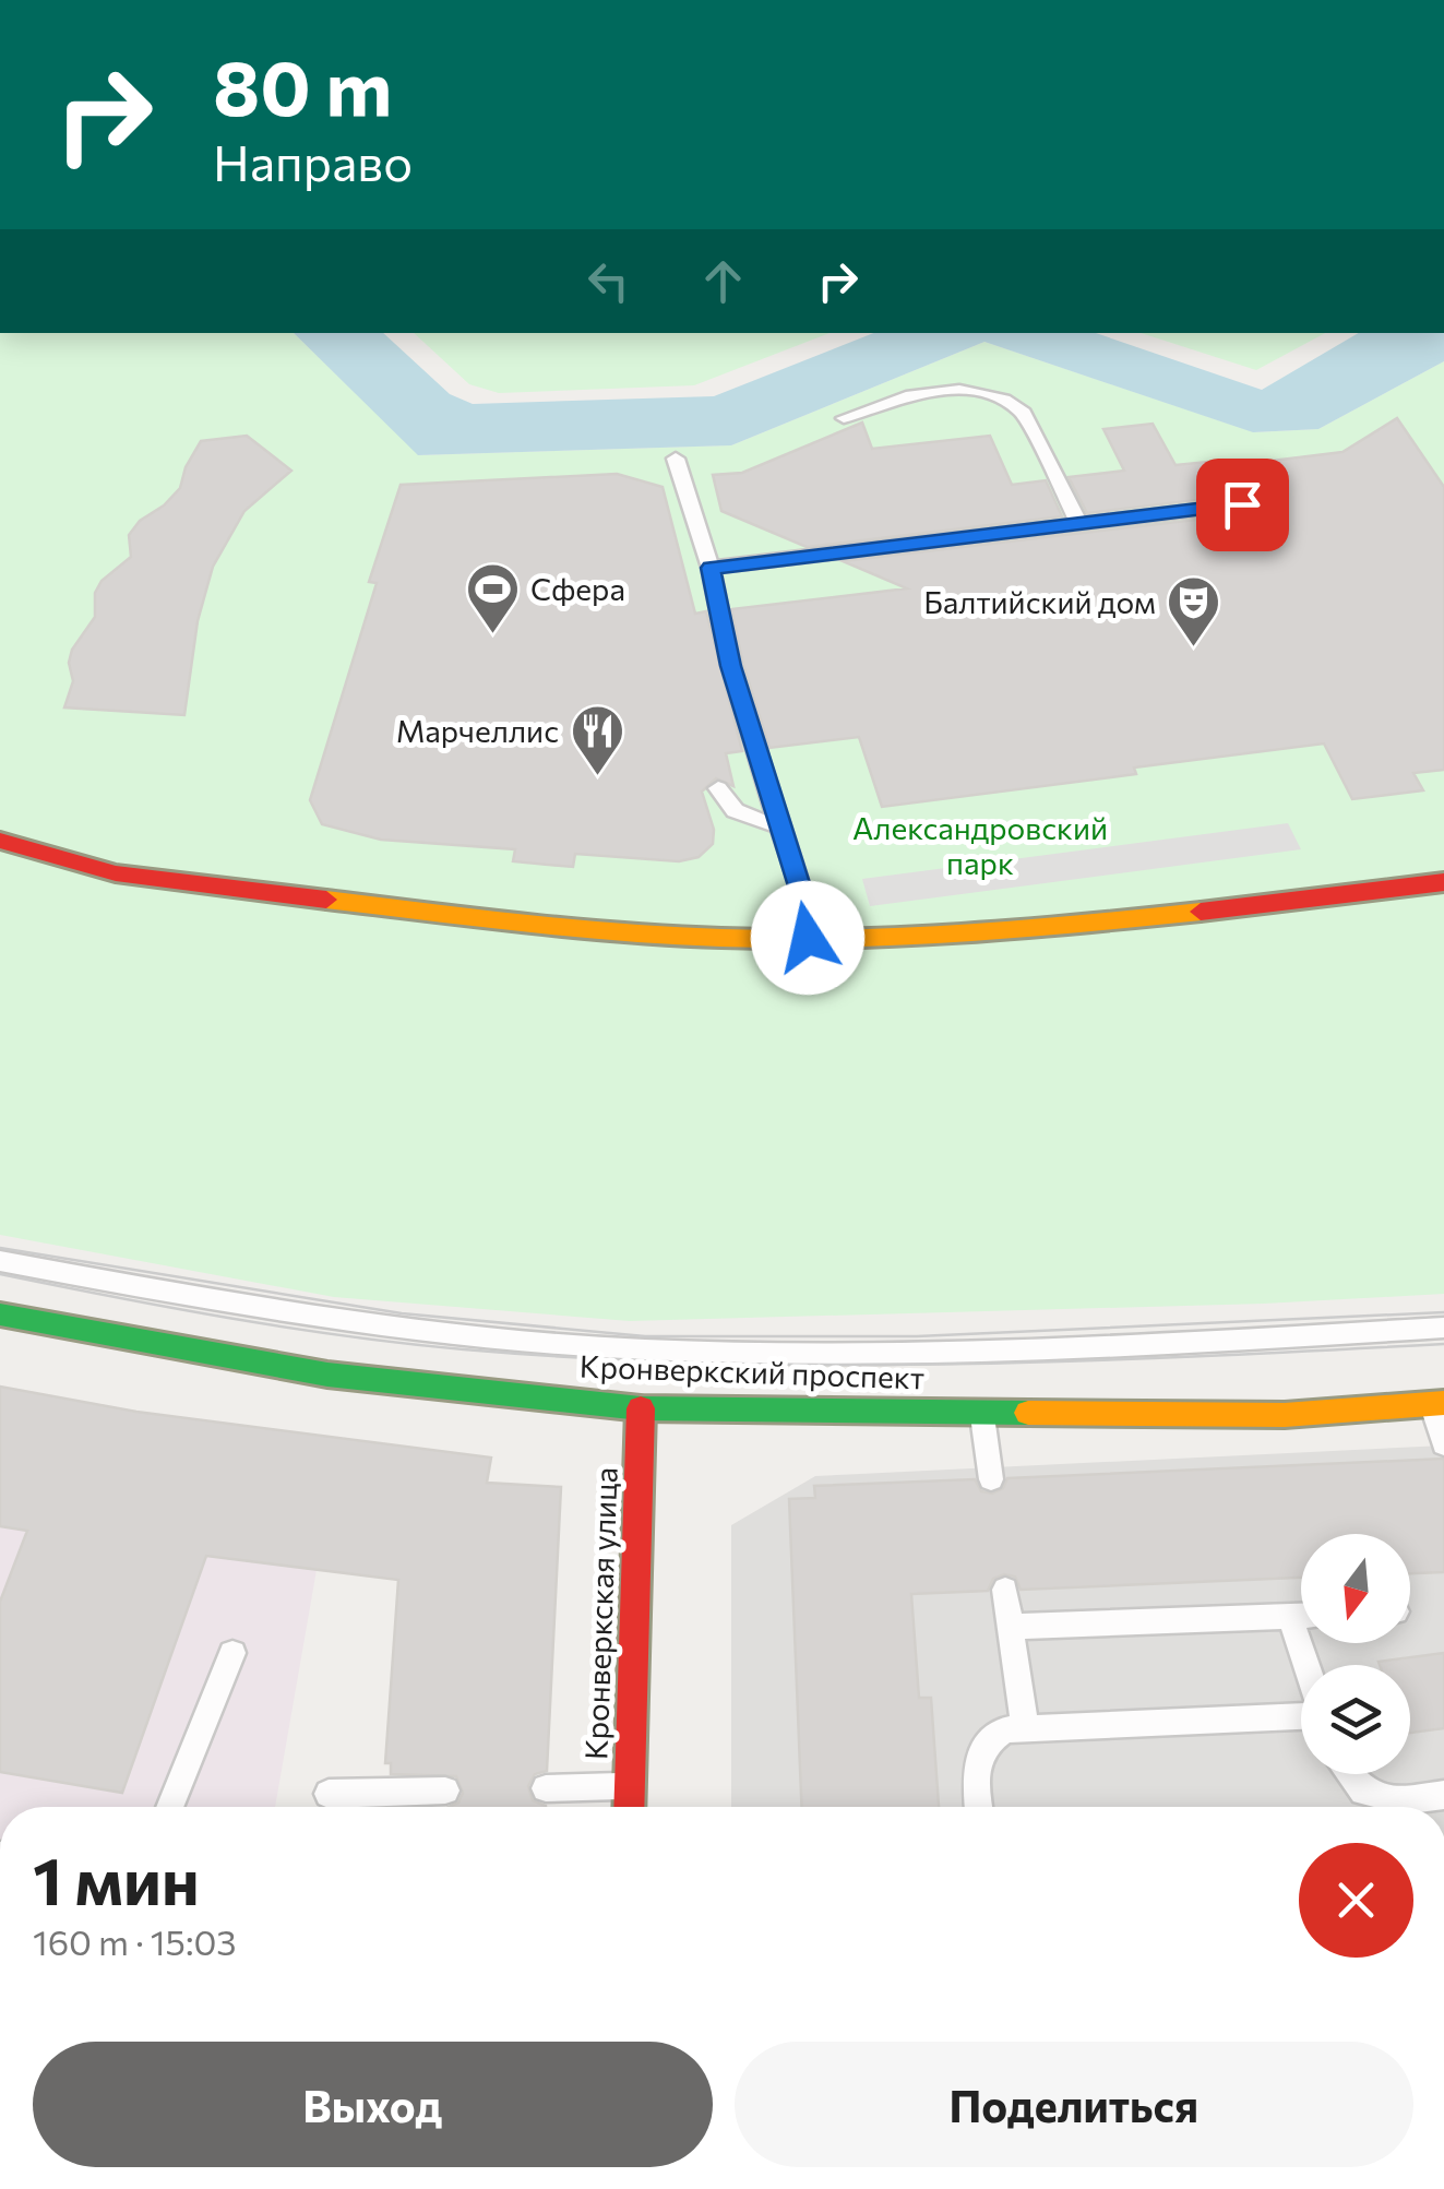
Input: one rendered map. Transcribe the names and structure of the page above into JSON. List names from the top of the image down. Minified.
{"streets":{"street":["Кронверкский проспект","Кронверкская улица"]},"crossings":[["Кронверкский проспект","Кронверкская улица"]],"parks":["Александровский парк"],"places":{"sports":["Сфера"],"theatre":["Балтийский дом"],"restaurant":["Марчеллис"]},"north":"bottom","page":{"turn":["80 m","Направо"],"heading":["1 мин","160 m · 15:03"],"buttons":["Выход","Поделиться"]}}
